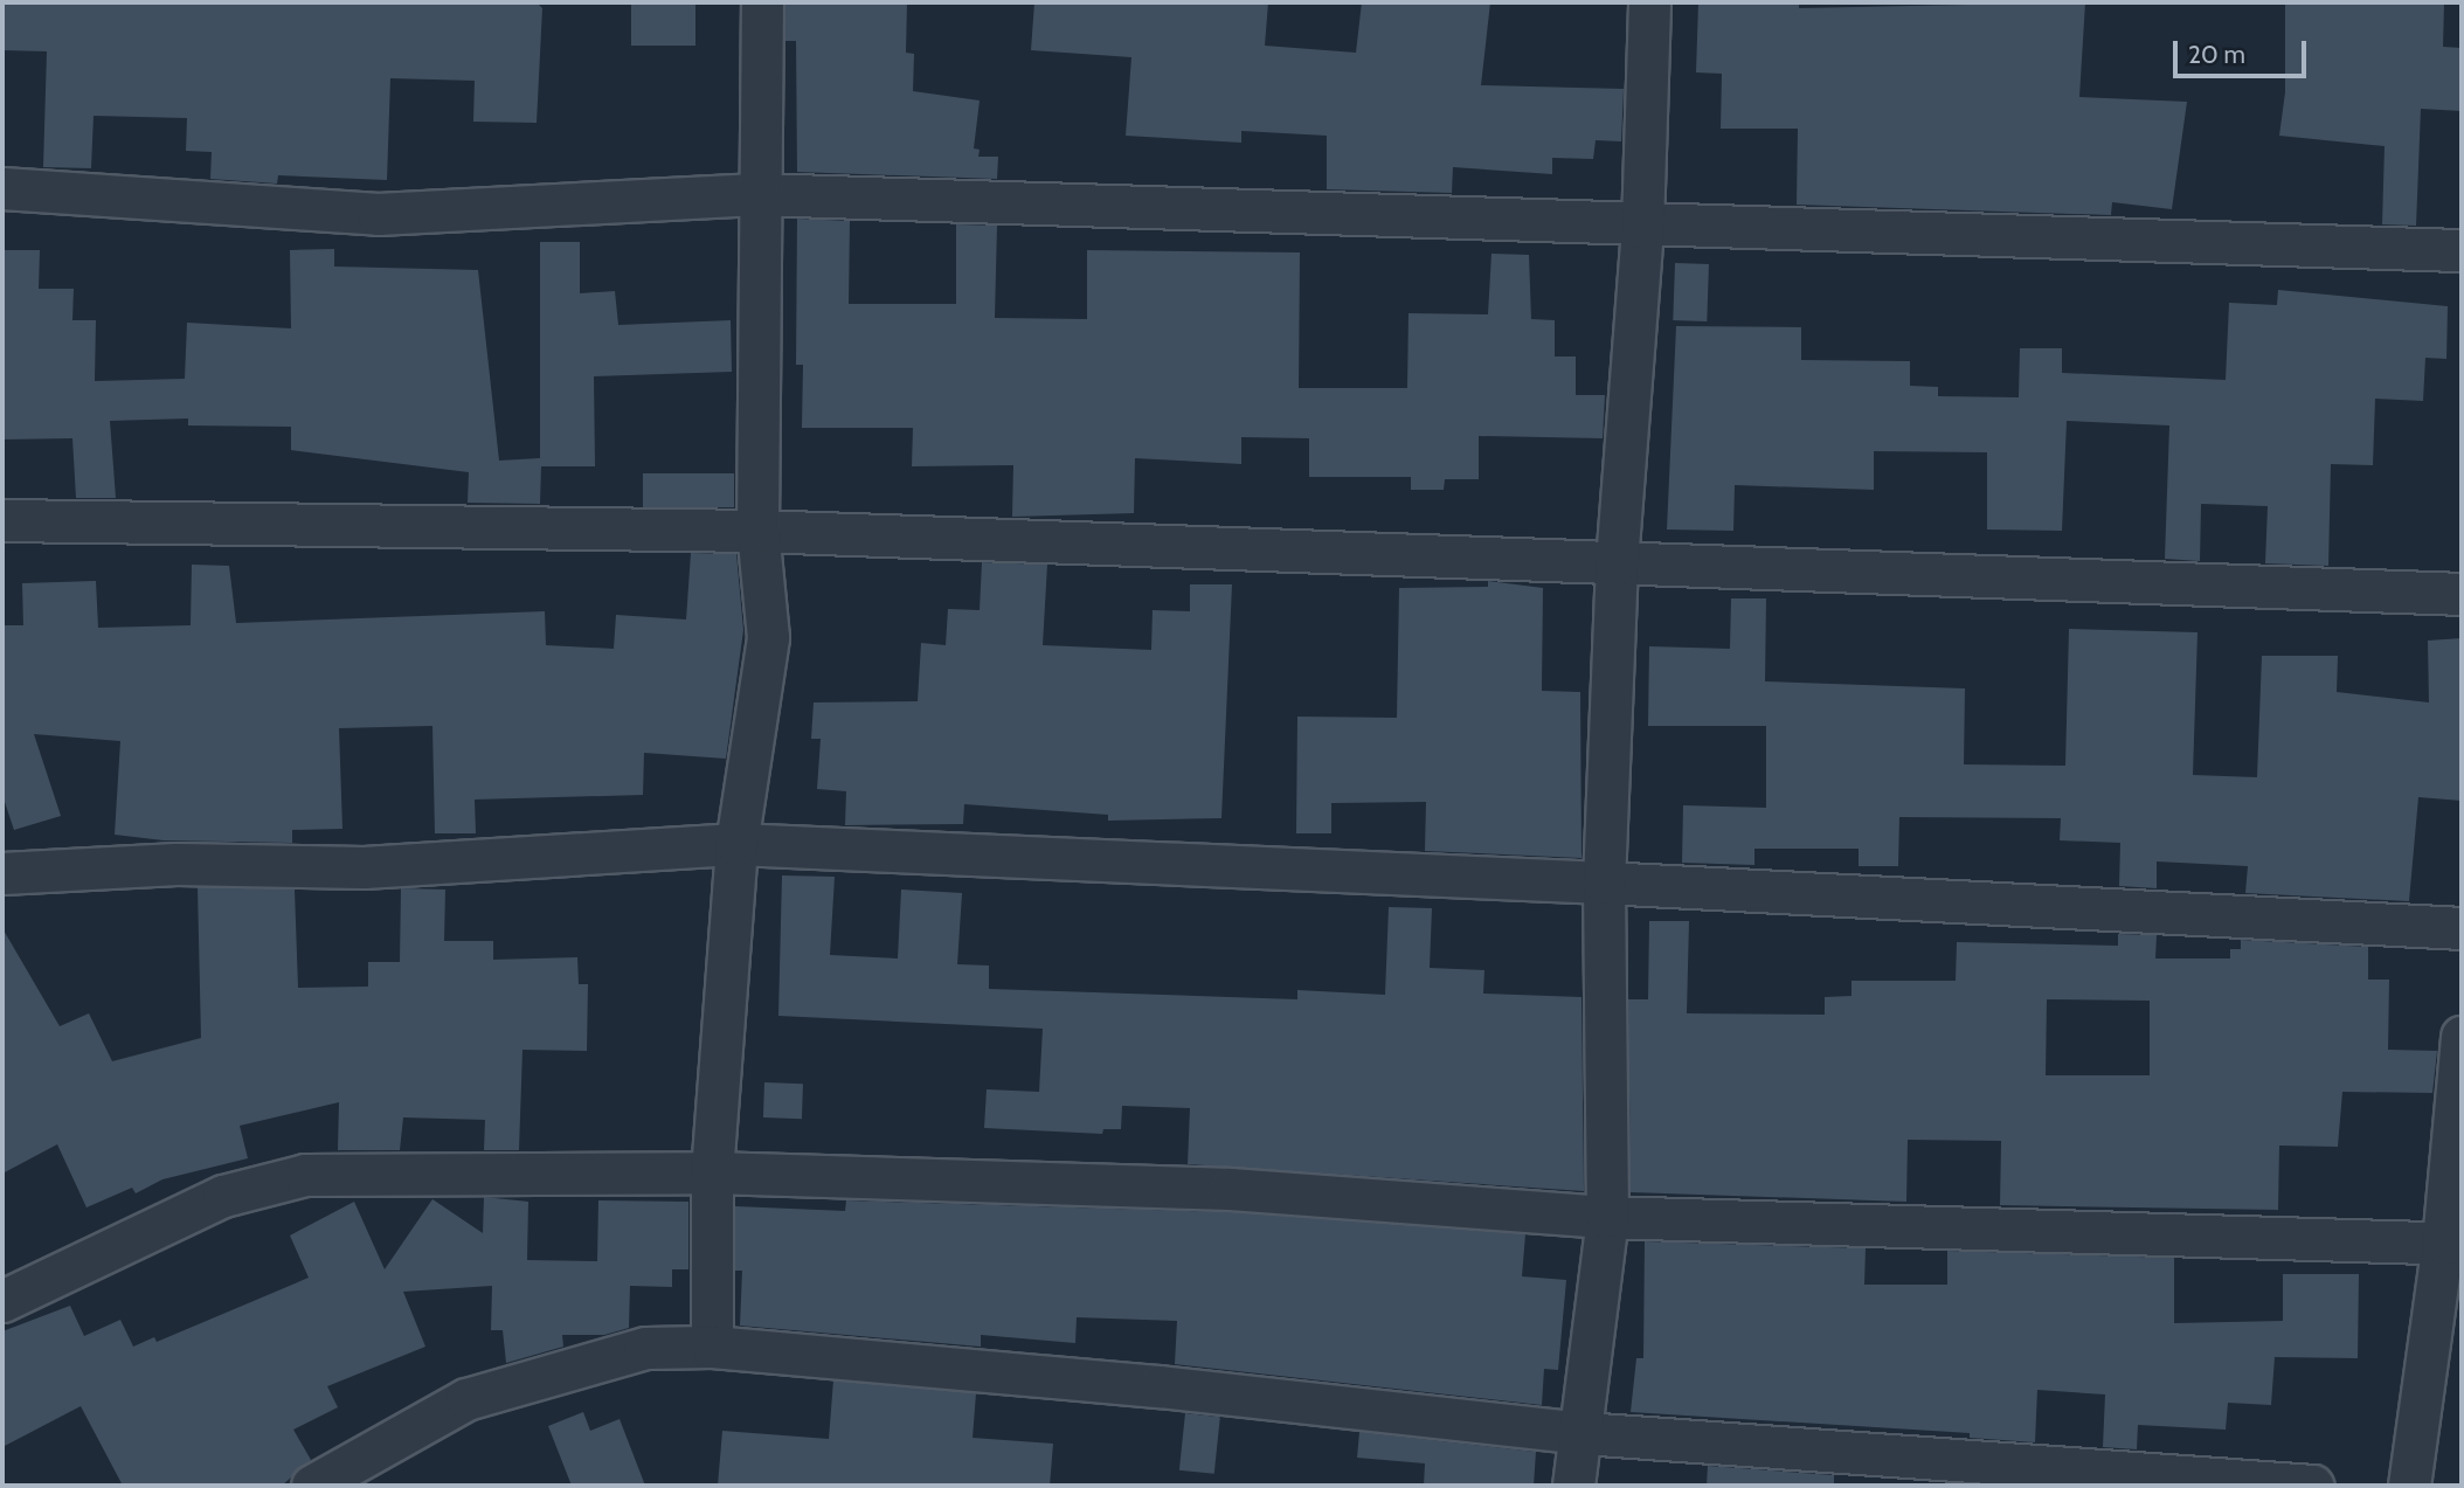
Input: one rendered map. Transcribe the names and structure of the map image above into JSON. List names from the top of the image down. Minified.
{"scale_bar":"20 m"}
